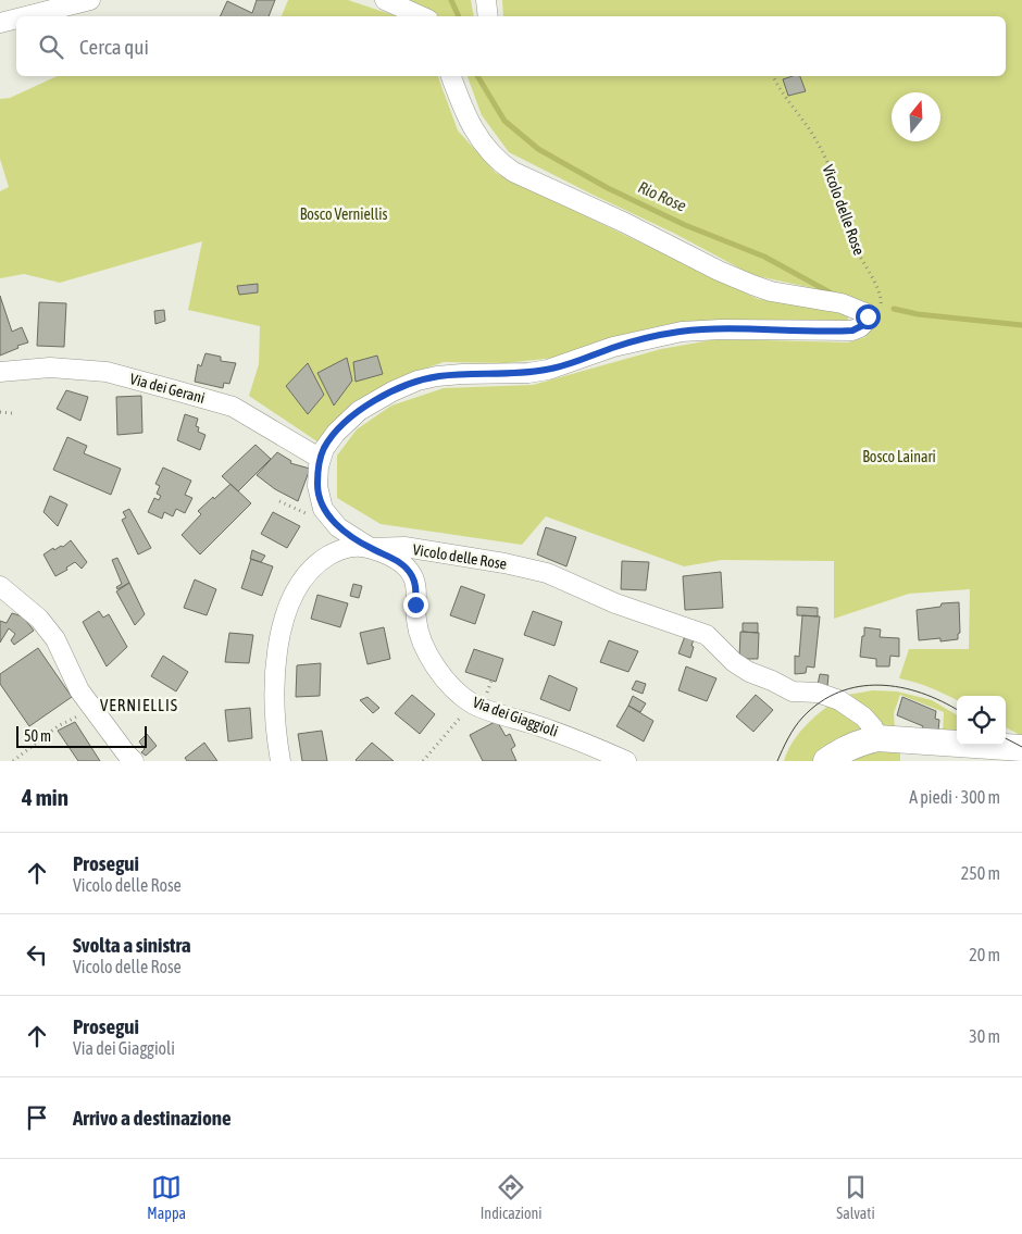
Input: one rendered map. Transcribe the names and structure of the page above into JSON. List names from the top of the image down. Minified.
{"streets":{"street":["Vicolo delle Rose","Via dei Gerani","Via dei Giaggioli"]},"crossings":[["Vicolo delle Rose","Via dei Giaggioli"]],"districts":["VERNIELLIS"],"water":["Rio Rose"],"parks":["Bosco Verniellis","Bosco Lainari"],"scale_bar":"50 m","north":"top","page":{"search":"Cerca qui","scale":"50 m","heading":["4 min","A piedi · 300 m"],"list":[["Prosegui","Vicolo delle Rose","250 m"],["Svolta a sinistra","Vicolo delle Rose","20 m"],["Prosegui","Via dei Giaggioli","30 m"],"Arrivo a destinazione"],"nav":["Mappa","Indicazioni","Salvati"]}}
